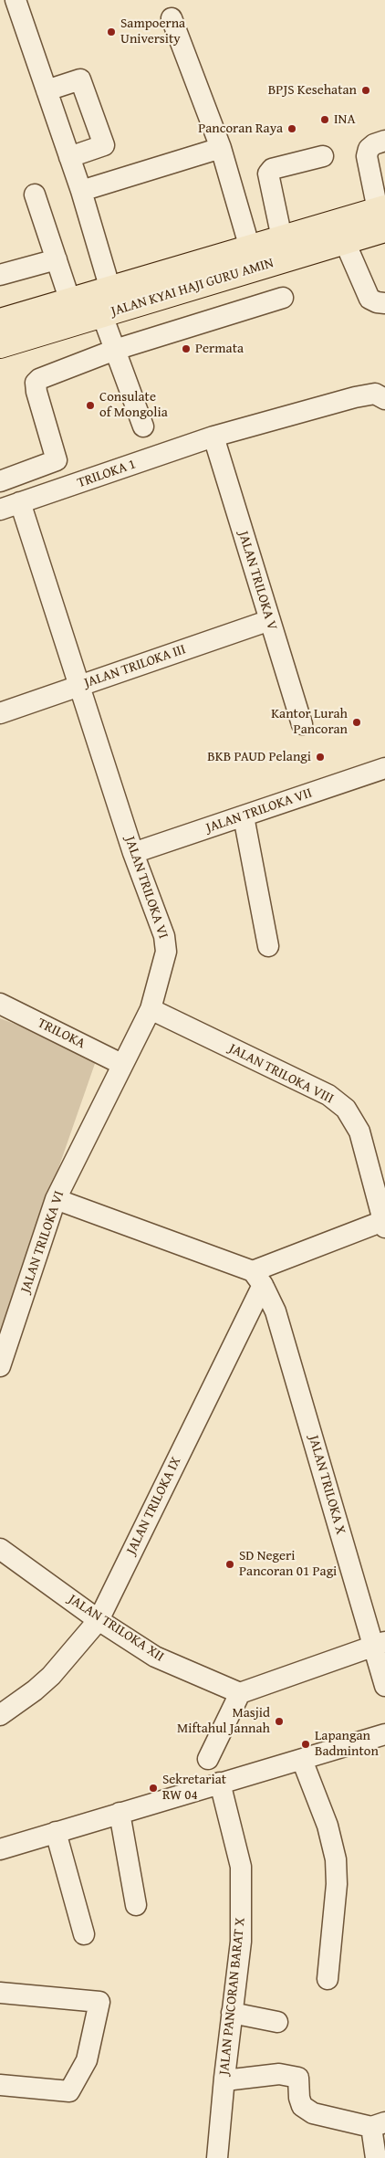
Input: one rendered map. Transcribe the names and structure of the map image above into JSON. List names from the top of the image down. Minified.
{"streets":{"main road":["JALAN KYAI HAJI GURU AMIN"],"street":["TRILOKA 1","JALAN TRILOKA V","JALAN TRILOKA III","JALAN TRILOKA VII","JALAN TRILOKA VI","TRILOKA","JALAN TRILOKA VIII","JALAN TRILOKA X","JALAN TRILOKA IX","JALAN TRILOKA XII","JALAN PANCORAN BARAT X"]},"crossings":[["TRILOKA 1","JALAN TRILOKA V"],["TRILOKA 1","JALAN TRILOKA VI"],["JALAN TRILOKA V","JALAN TRILOKA III"],["JALAN TRILOKA III","JALAN TRILOKA VI"],["JALAN TRILOKA VII","JALAN TRILOKA VI"],["JALAN TRILOKA VI","TRILOKA"],["JALAN TRILOKA VI","JALAN TRILOKA VIII"],["JALAN TRILOKA X","JALAN TRILOKA IX"],["JALAN TRILOKA IX","JALAN TRILOKA XII"]],"places":["Sampoerna University","BPJS Kesehatan","INA","Pancoran Raya","Permata","Consulate of Mongolia","Kantor Lurah Pancoran","BKB PAUD Pelangi","SD Negeri Pancoran 01 Pagi","Masjid Miftahul Jannah","Lapangan Badminton","Sekretariat RW 04"]}
